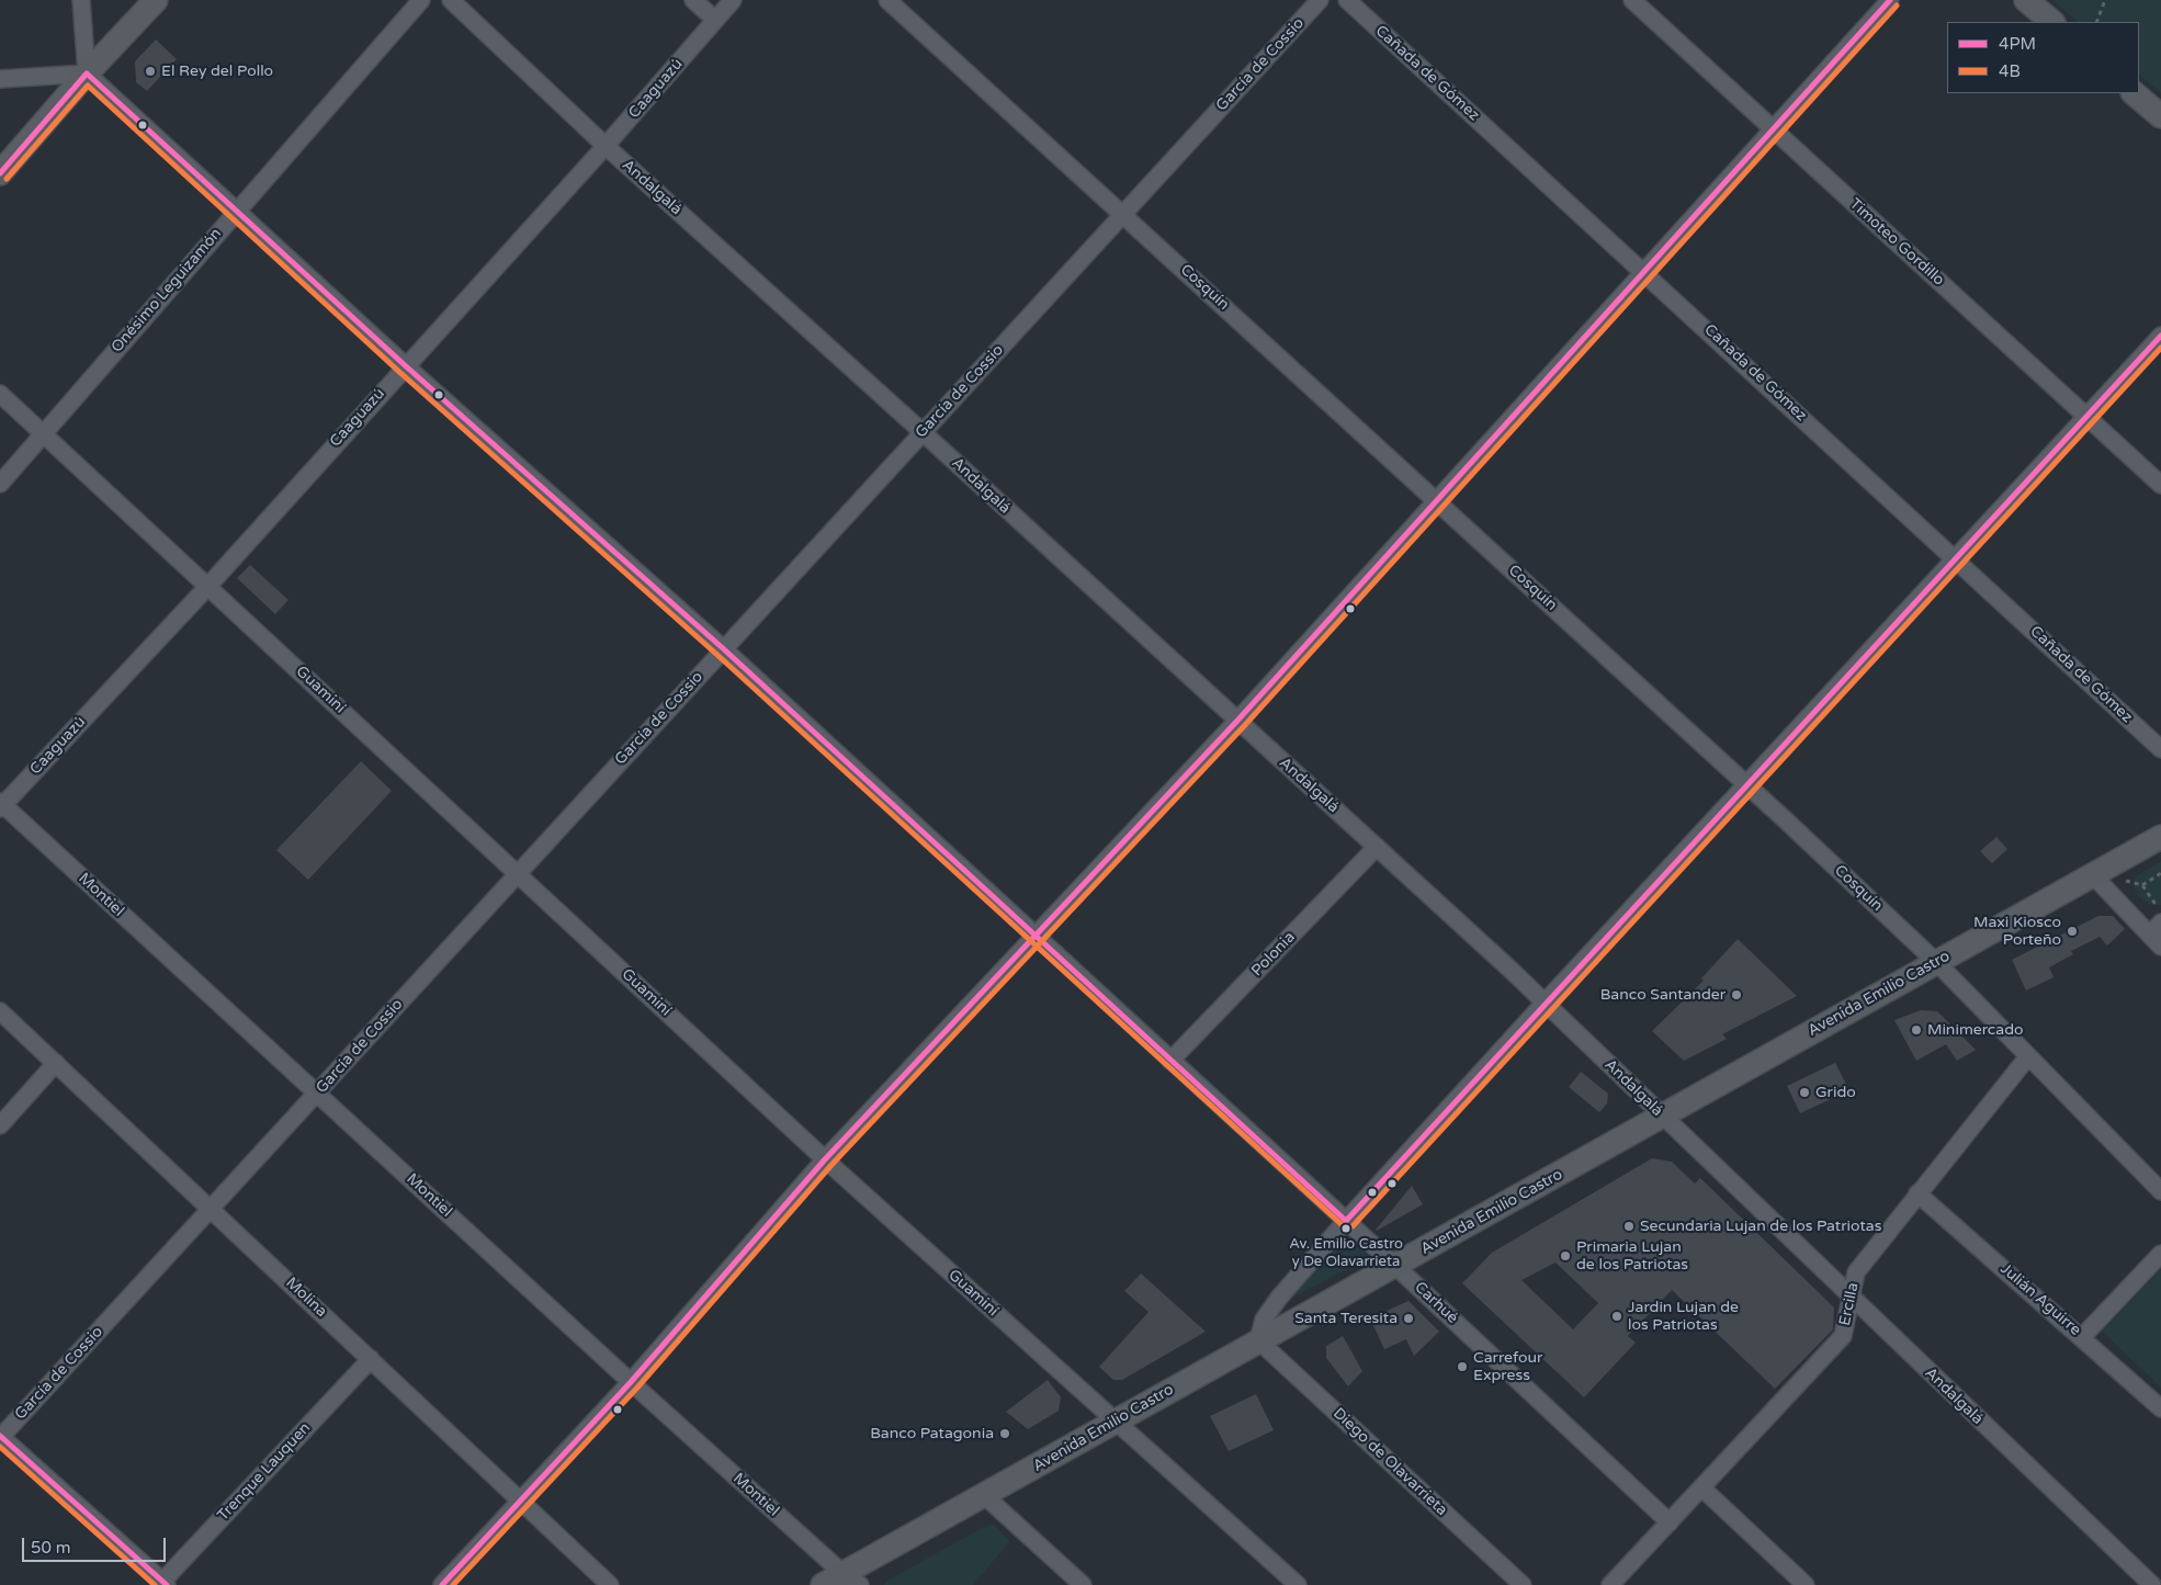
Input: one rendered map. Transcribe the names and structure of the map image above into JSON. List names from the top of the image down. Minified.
{"streets":{"main road":["Avenida Emilio Castro"],"street":["García de Cossio","Cañada de Gómez","Caaguazú","Andalgalá","Timoteo Gordillo","Cosquín","Onésimo Leguizamón","Guaminí","Montiel","Polonia","Molina","Julián Aguirre","Carhué","Ercilla","Diego de Olavarrieta","Trenque Lauquen"]},"crossings":[["García de Cossio","Andalgalá"],["García de Cossio","Cosquín"],["García de Cossio","Guaminí"],["García de Cossio","Montiel"],["García de Cossio","Molina"],["García de Cossio","Carhué"],["Caaguazú","Andalgalá"],["Caaguazú","Guaminí"],["Caaguazú","Montiel"],["Caaguazú","Carhué"],["Andalgalá","Polonia"],["Andalgalá","Avenida Emilio Castro"],["Andalgalá","Ercilla"],["Cosquín","Avenida Emilio Castro"],["Cosquín","Ercilla"],["Onésimo Leguizamón","Guaminí"],["Onésimo Leguizamón","Carhué"],["Guaminí","Avenida Emilio Castro"],["Montiel","Avenida Emilio Castro"],["Polonia","Carhué"],["Avenida Emilio Castro","Carhué"],["Avenida Emilio Castro","Diego de Olavarrieta"],["Molina","Trenque Lauquen"],["Julián Aguirre","Ercilla"],["Carhué","Ercilla"]],"places":["El Rey del Pollo","Maxi Kiosco Porteño","Banco Santander","Minimercado","Grido","Secundaria Lujan de los Patriotas","Av. Emilio Castro y De Olavarrieta","Primaria Lujan de los Patriotas","Jardin Lujan de los Patriotas","Santa Teresita","Carrefour Express","Banco Patagonia"],"lines":["transit line 4PM","transit line 4B"],"legend":["4PM","4B"],"scale_bar":"50 m"}
